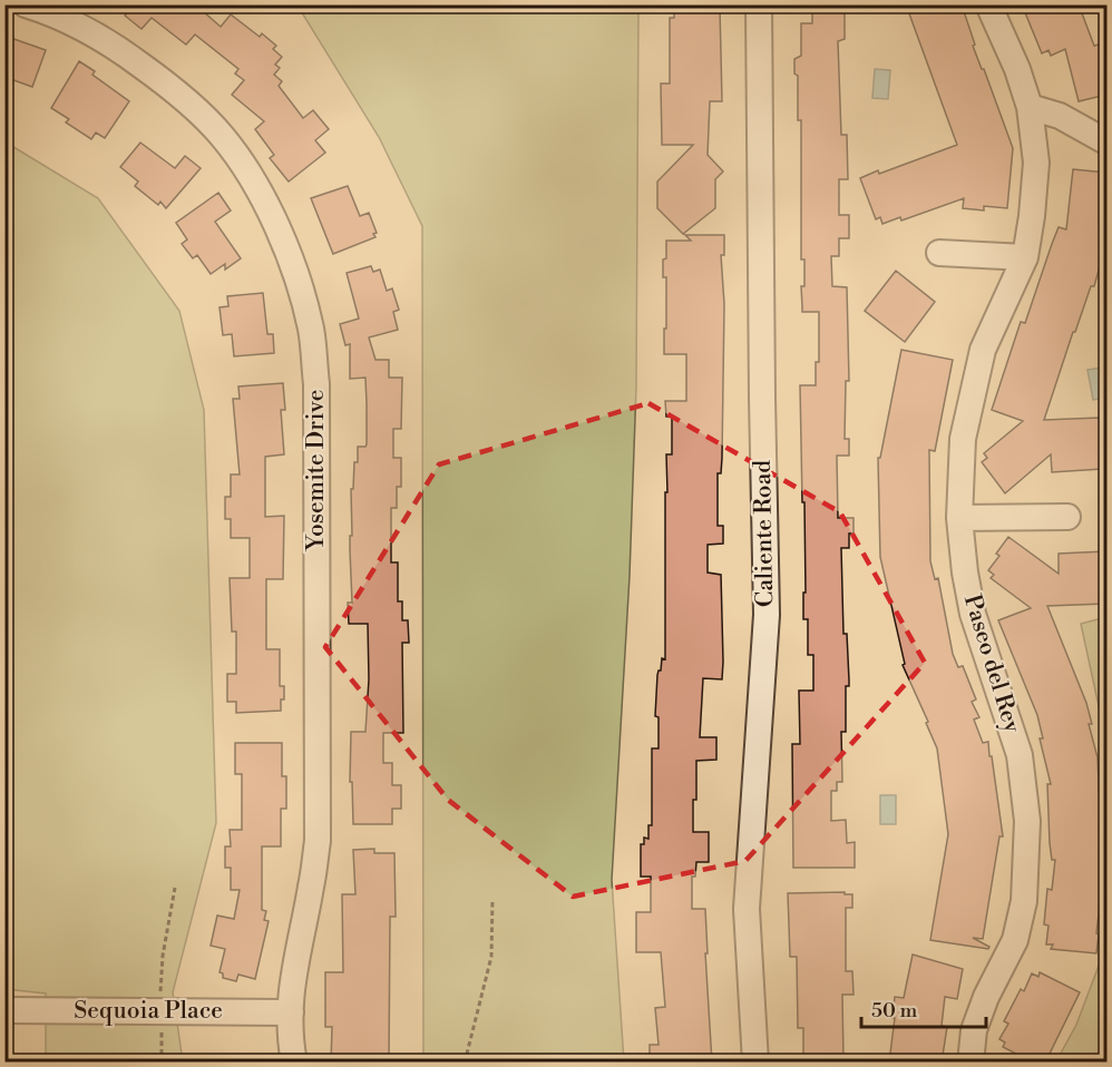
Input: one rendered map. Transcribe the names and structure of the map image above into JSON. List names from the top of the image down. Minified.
{"streets":{"street":["Yosemite Drive","Caliente Road","Paseo del Rey","Sequoia Place"]},"crossings":[["Yosemite Drive","Sequoia Place"]],"scale_bar":"50 m"}
